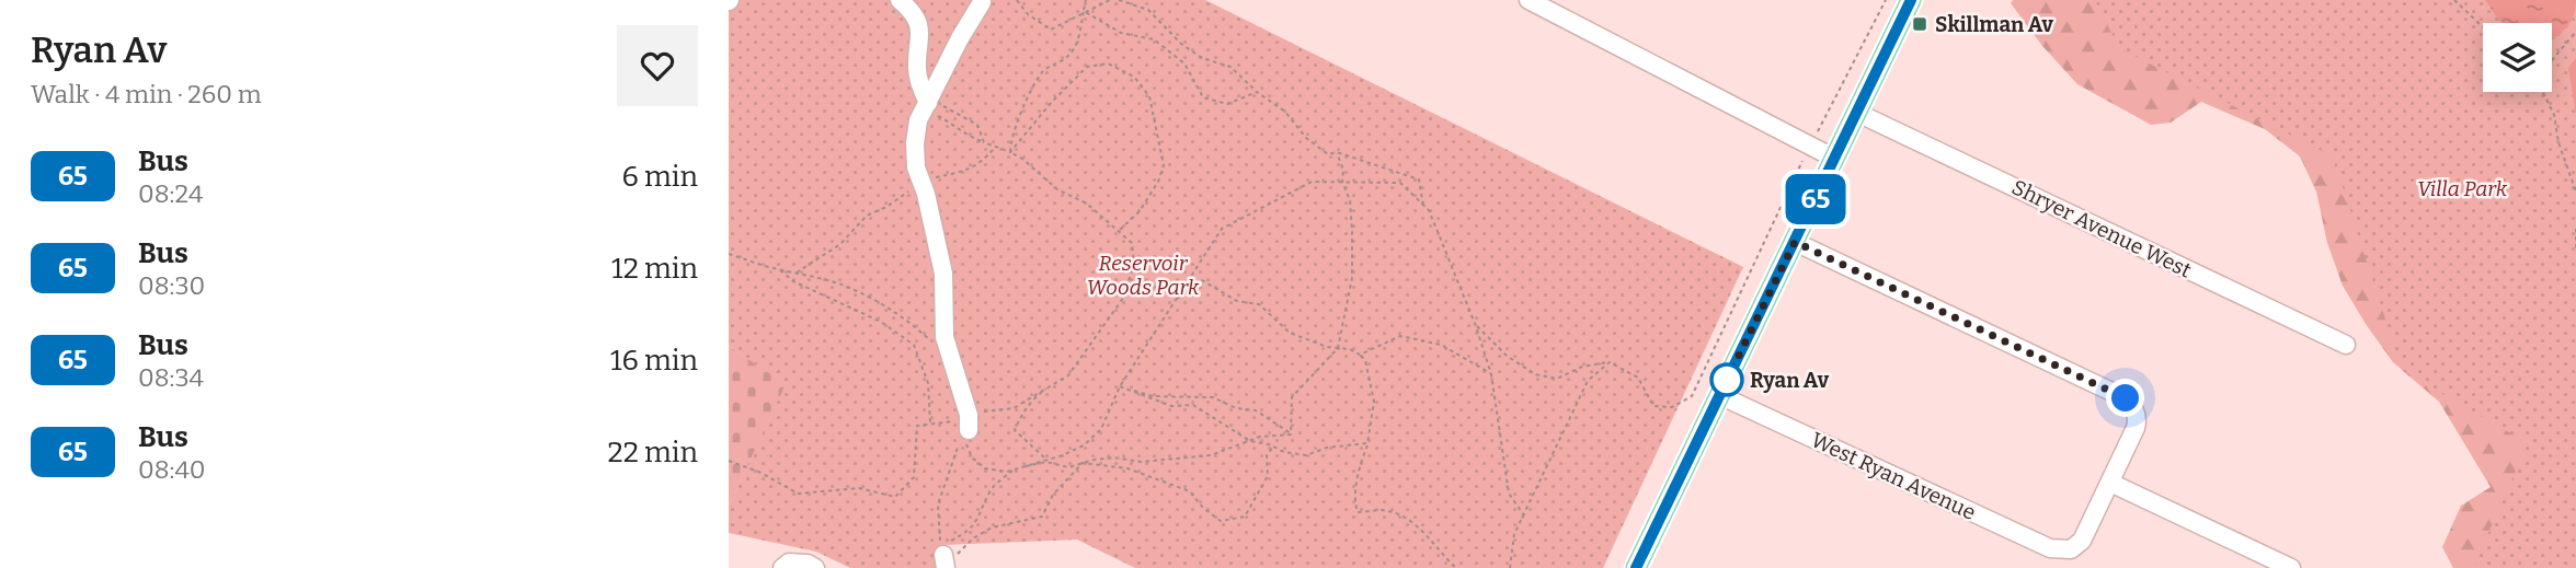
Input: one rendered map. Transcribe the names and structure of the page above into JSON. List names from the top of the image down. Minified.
{"streets":{"street":["Shryer Avenue West","West Ryan Avenue"]},"parks":["Villa Park","Reservoir Woods Park"],"places":{"transit":["Skillman Av"],"other":["Ryan Av"]},"lines":["bus line 65"],"page":{"heading":["Ryan Av","Walk · 4 min · 260 m"],"on_map":"65","list":[{"mark":"65","name":"Bus","note":"08:24","value":"6 min"},{"mark":"65","name":"Bus","note":"08:30","value":"12 min"},{"mark":"65","name":"Bus","note":"08:34","value":"16 min"},{"mark":"65","name":"Bus","note":"08:40","value":"22 min"}]}}
